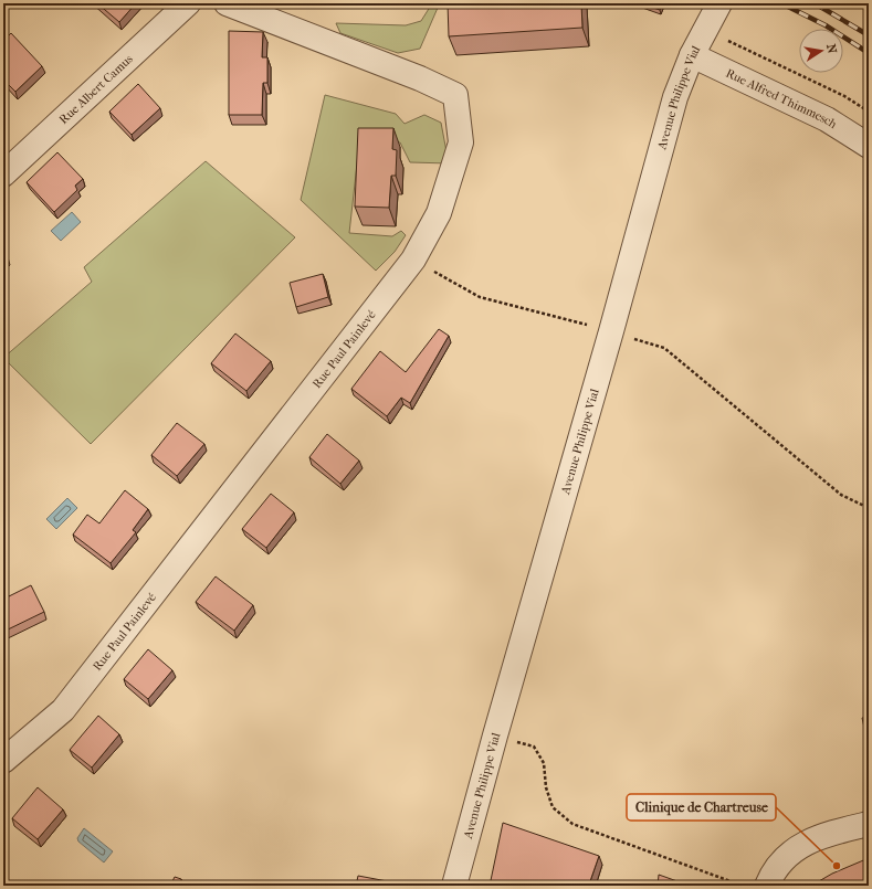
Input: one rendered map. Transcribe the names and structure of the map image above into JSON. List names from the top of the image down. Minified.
{"streets":{"street":["Rue Albert Camus","Avenue Philippe Vial","Rue Alfred Thimmesch","Rue Paul Painlevé"]},"crossings":[["Avenue Philippe Vial","Rue Alfred Thimmesch"]],"places":["Clinique de Chartreuse"],"north":"right"}
